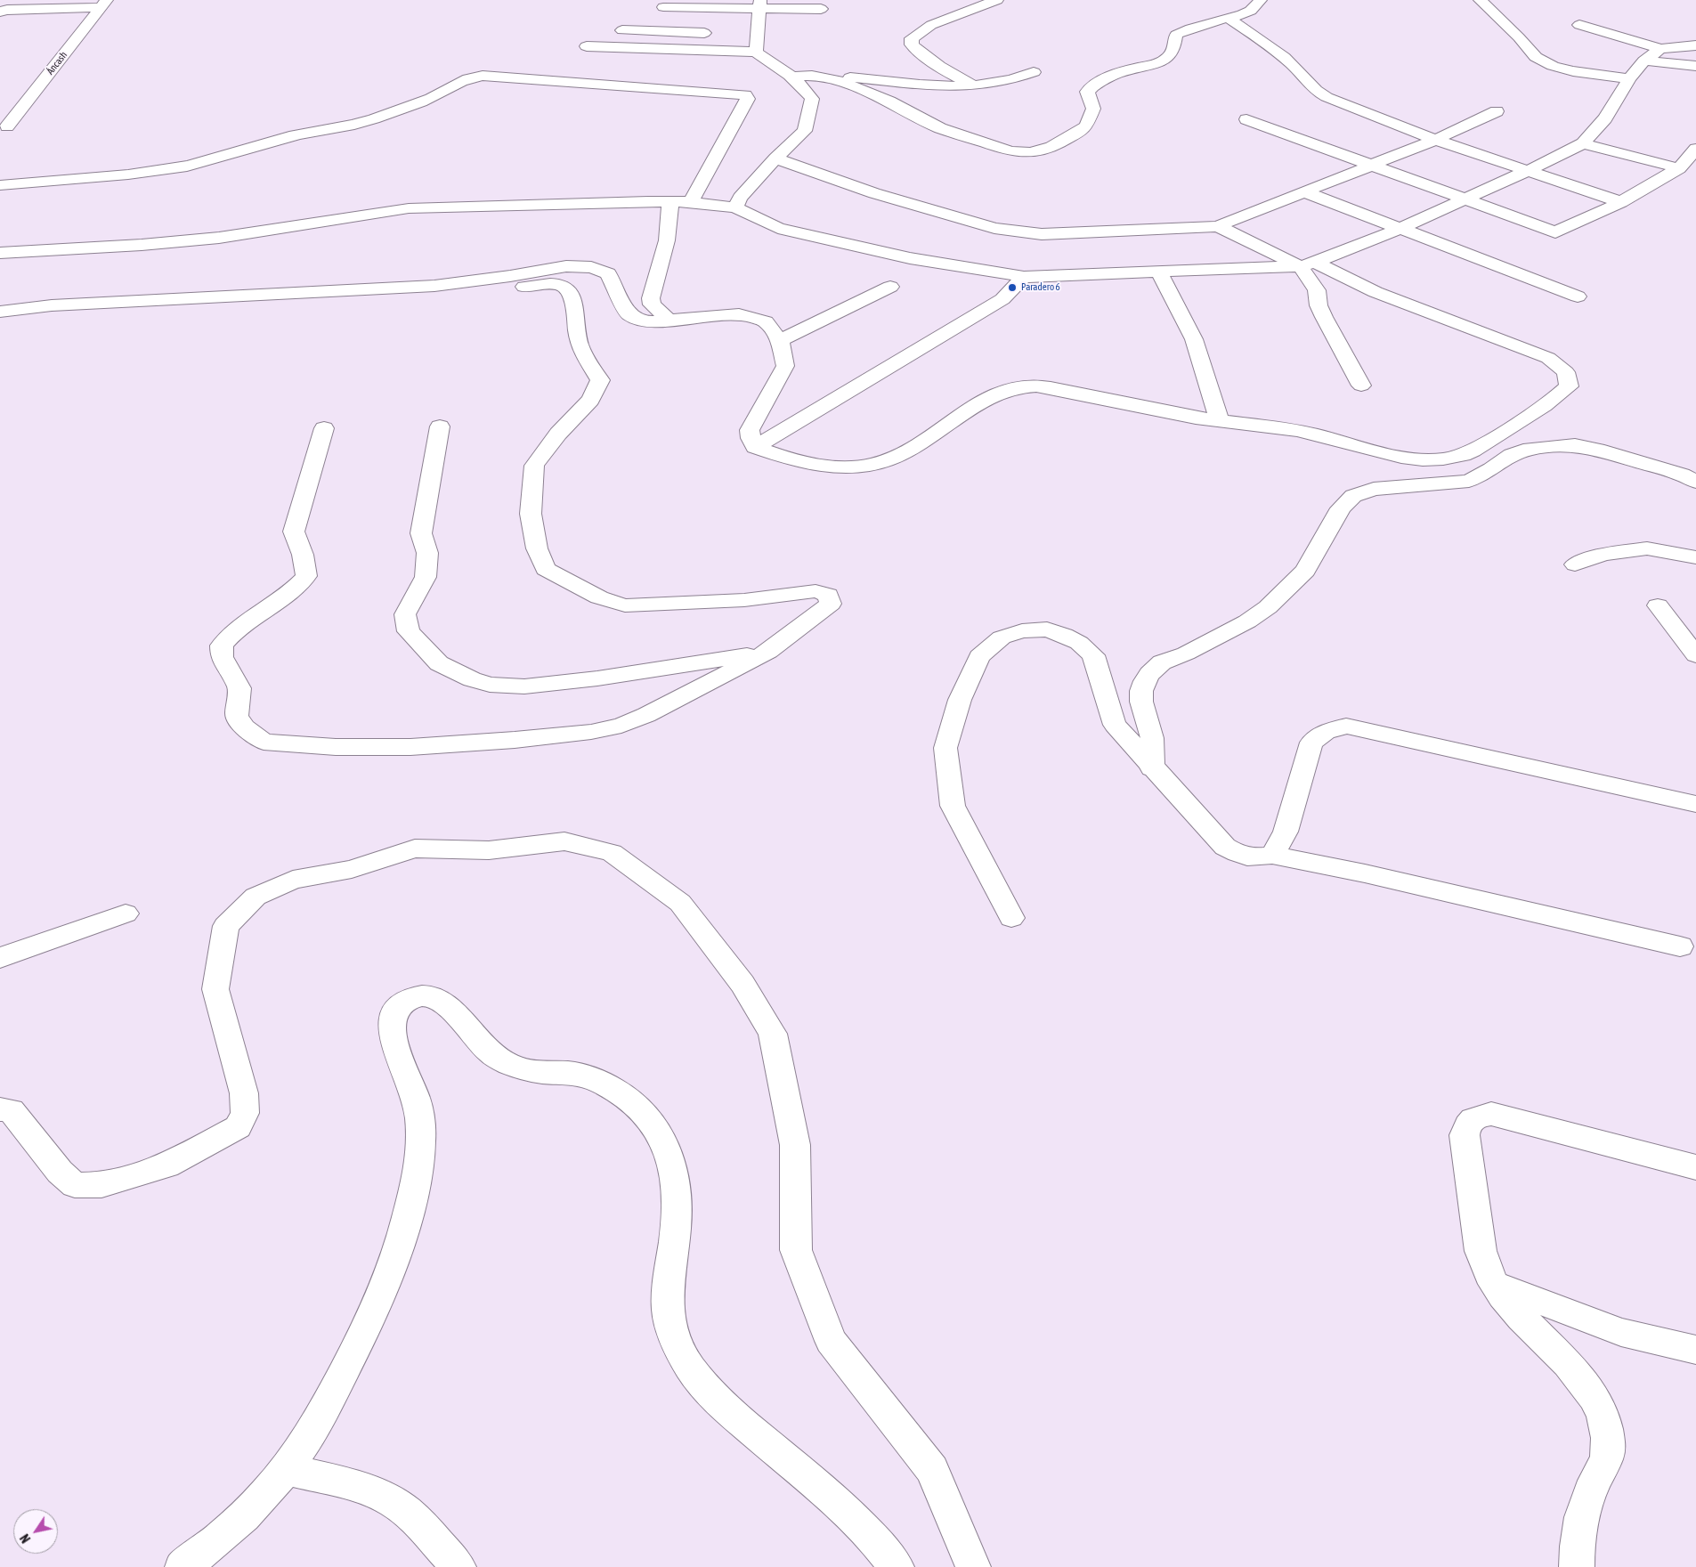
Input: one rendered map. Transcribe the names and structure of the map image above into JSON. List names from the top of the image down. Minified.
{"streets":{"street":["Áncash"]},"places":["Paradero 6"],"north":"bottom left"}
